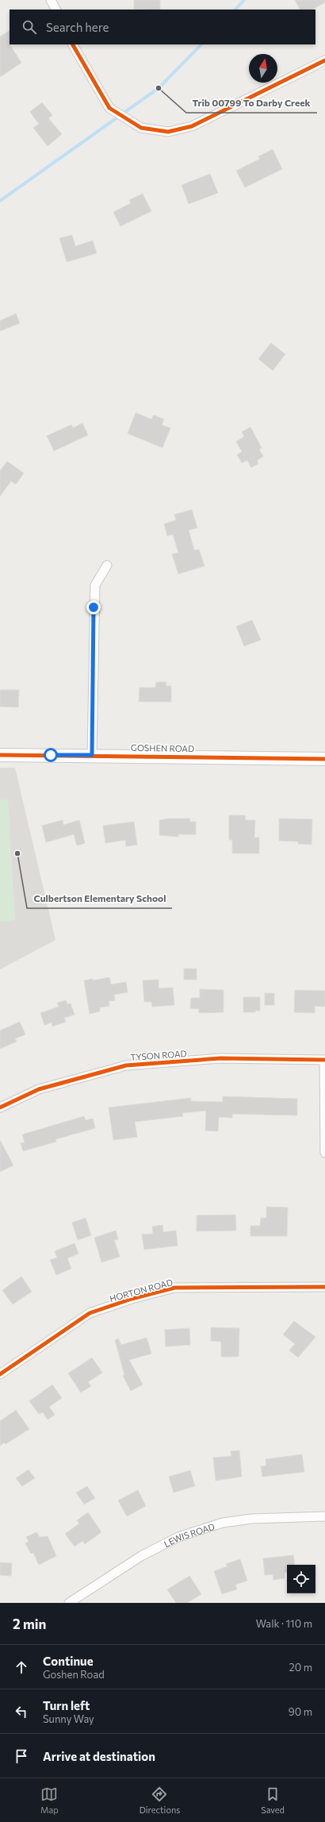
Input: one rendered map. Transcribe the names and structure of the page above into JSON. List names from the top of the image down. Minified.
{"streets":{"street":["GOSHEN ROAD","TYSON ROAD","HORTON ROAD","LEWIS ROAD"]},"places":["Trib 00799 To Darby Creek","Culbertson Elementary School"],"north":"top","page":{"search":"Search here","heading":["2 min","Walk · 110 m"],"list":[["Continue","Goshen Road","20 m"],["Turn left","Sunny Way","90 m"],"Arrive at destination"],"nav":["Map","Directions","Saved"]}}
